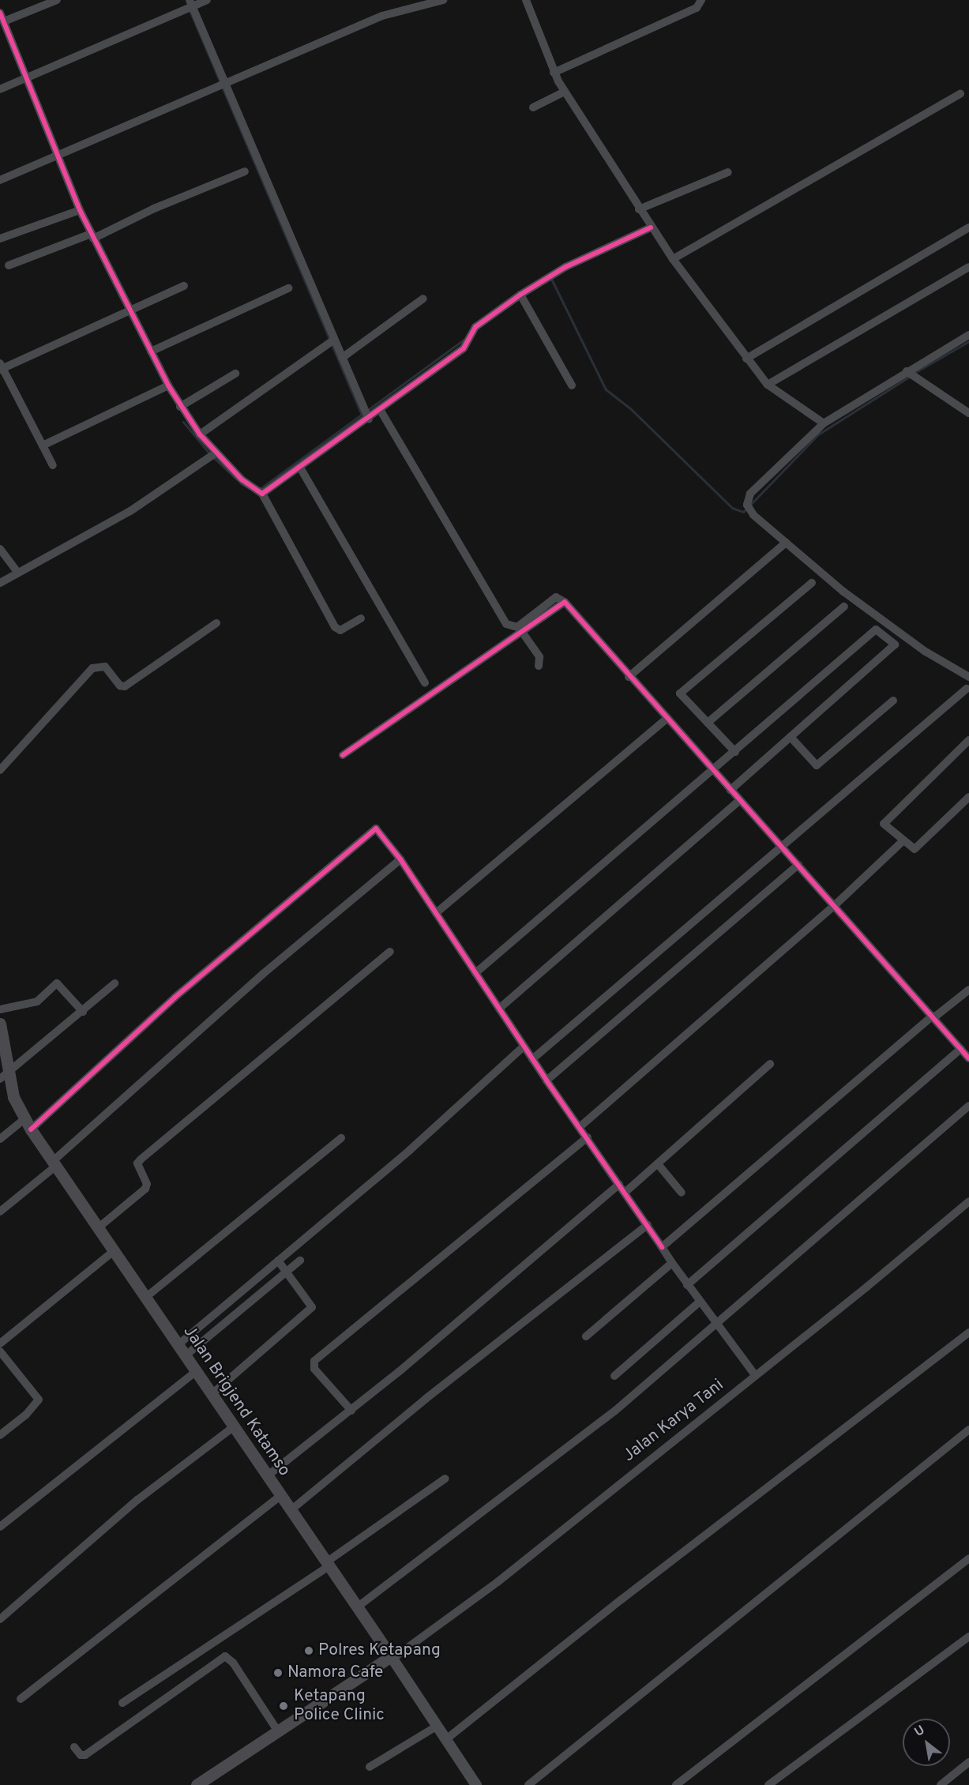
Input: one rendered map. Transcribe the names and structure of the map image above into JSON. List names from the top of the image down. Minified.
{"streets":{"highway":["Jalan Brigjend Katamso"],"street":["Jalan Karya Tani"]},"crossings":[["Jalan Brigjend Katamso","Jalan Karya Tani"]],"places":["Polres Ketapang","Namora Cafe","Ketapang Police Clinic"],"north":"top left"}
